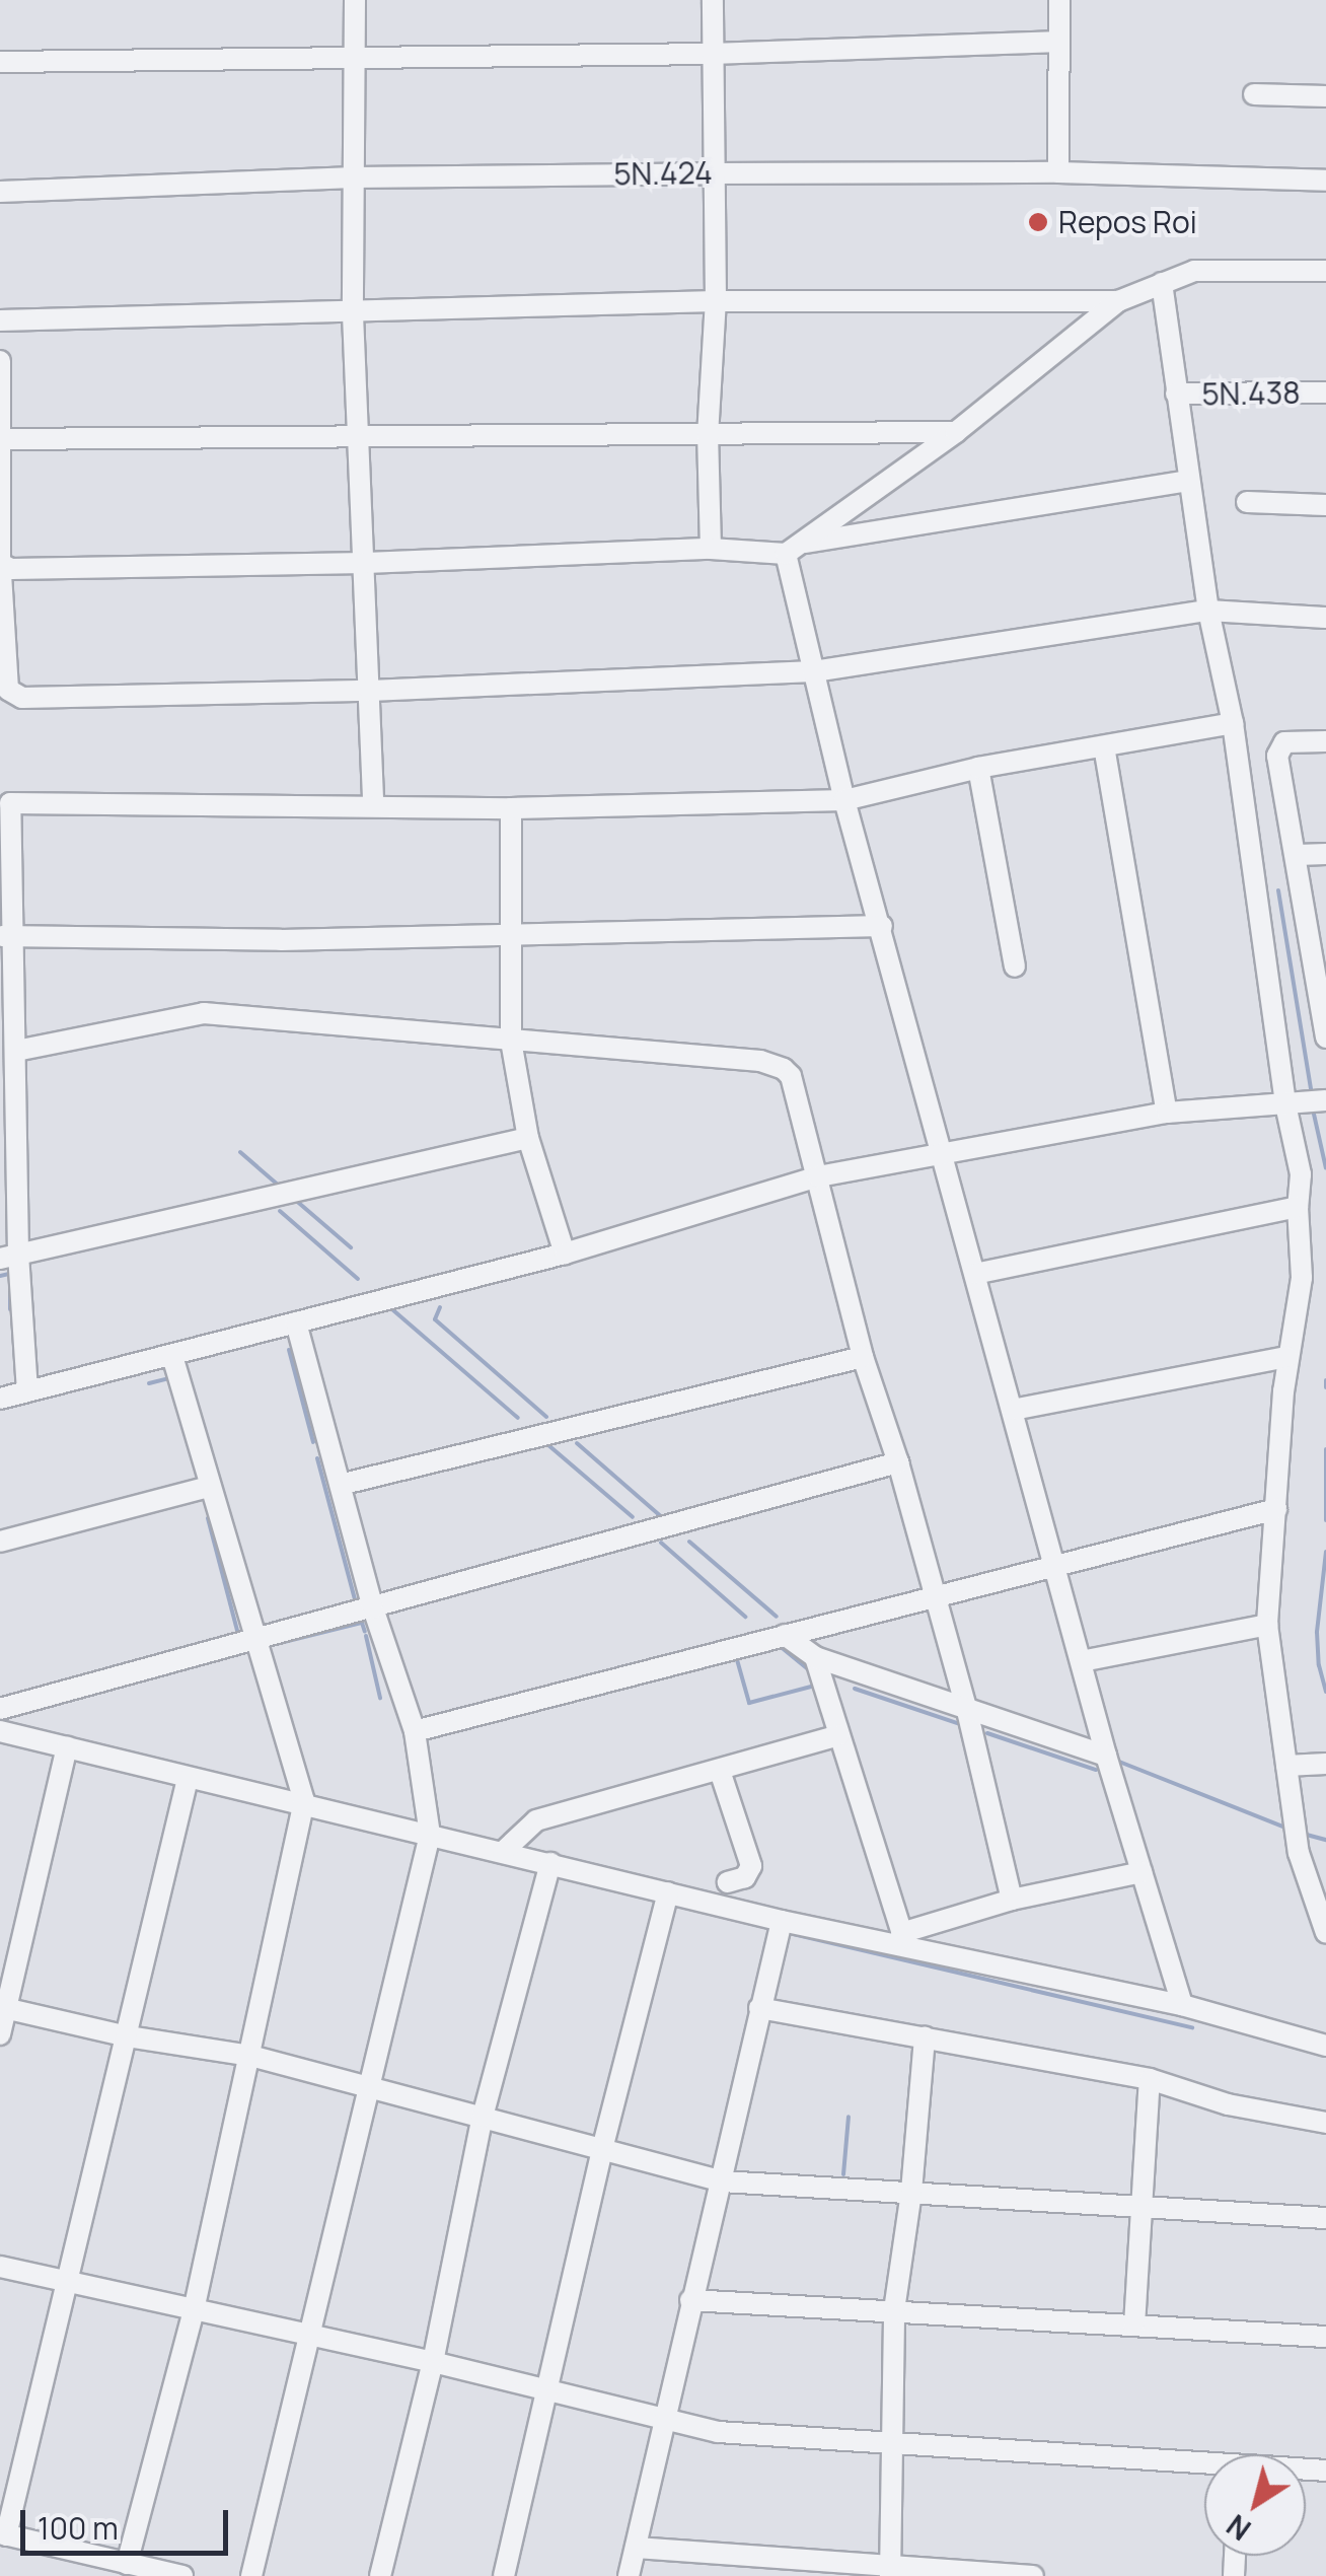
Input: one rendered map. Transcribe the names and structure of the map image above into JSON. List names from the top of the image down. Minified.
{"streets":{"street":["5N.424","5N.438"]},"places":["Repos Roi"],"scale_bar":"100 m","north":"bottom left"}
